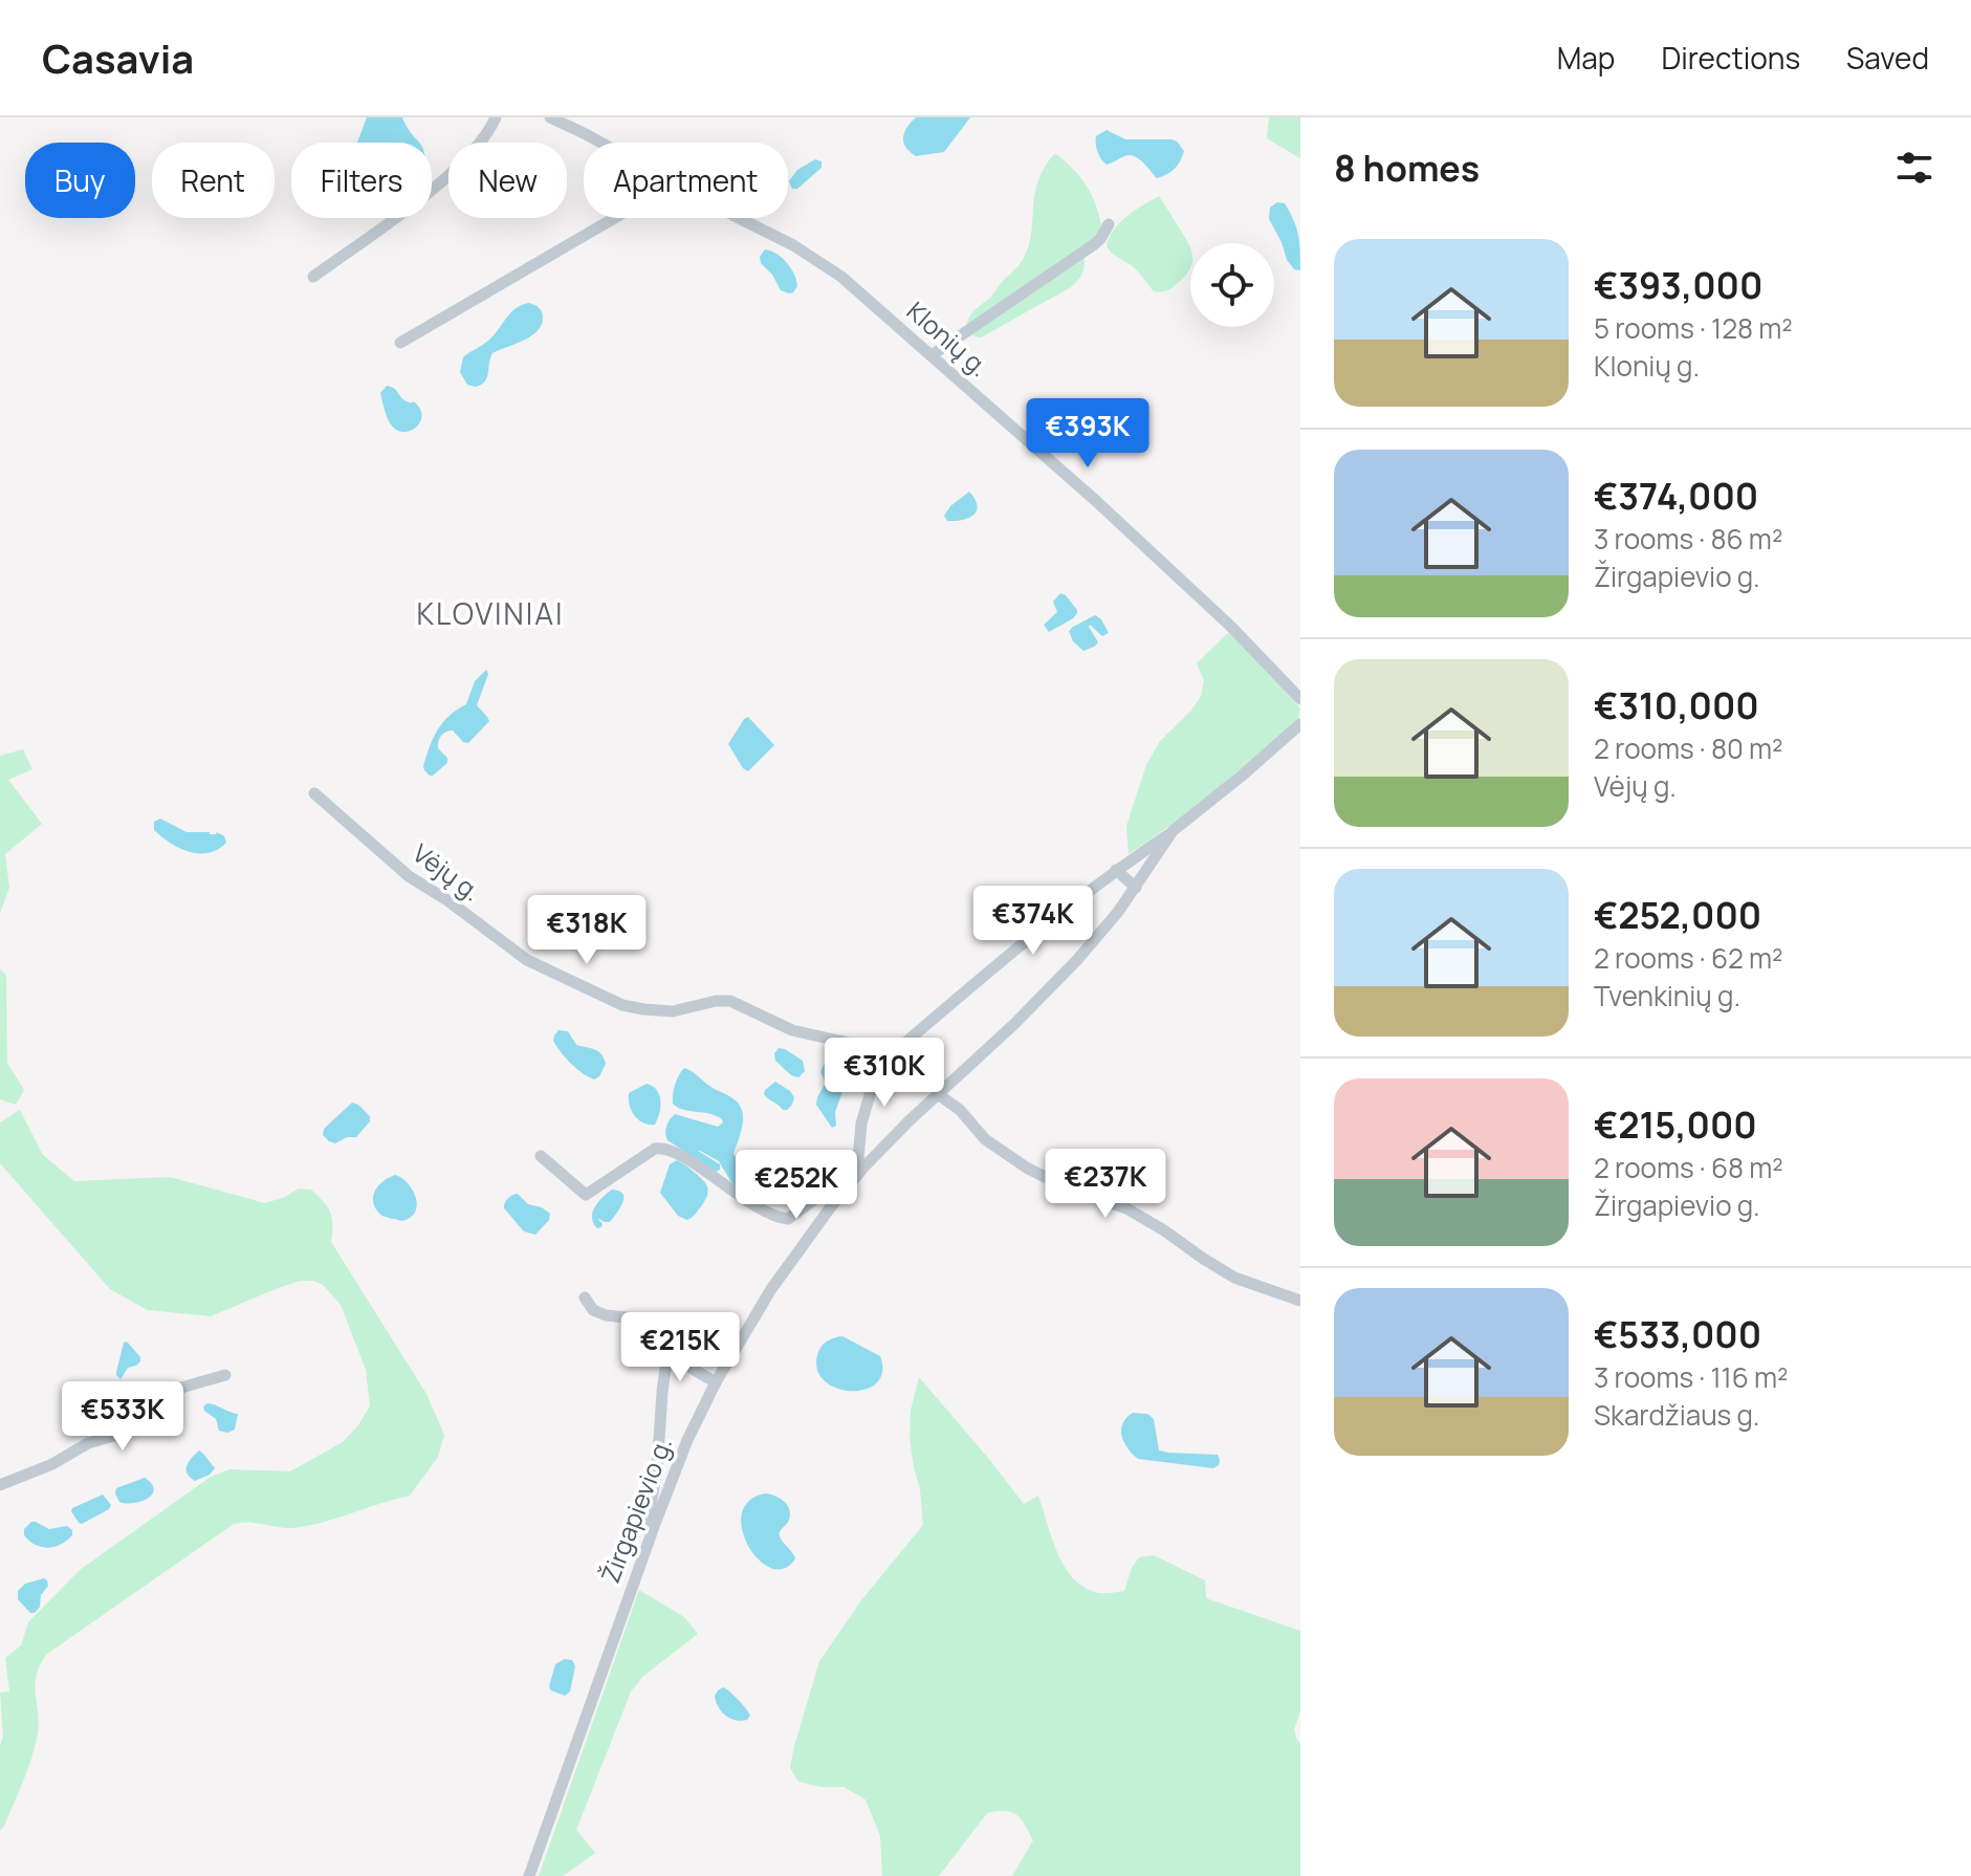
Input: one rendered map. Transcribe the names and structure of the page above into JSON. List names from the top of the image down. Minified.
{"streets":{"street":["Klonių g.","Vėjų g.","Žirgapievio g."]},"districts":["KLOVINIAI"],"page":{"header":"Casavia","nav":["Map","Directions","Saved"],"heading":"8 homes","chip":["Buy","Rent","Filters","New","Apartment"],"list":[{"name":"€393,000","note":"5 rooms · 128 m² · Klonių g."},{"name":"€374,000","note":"3 rooms · 86 m² · Žirgapievio g."},{"name":"€310,000","note":"2 rooms · 80 m² · Vėjų g."},{"name":"€252,000","note":"2 rooms · 62 m² · Tvenkinių g."},{"name":"€215,000","note":"2 rooms · 68 m² · Žirgapievio g."},{"name":"€533,000","note":"3 rooms · 116 m² · Skardžiaus g."}],"price":["€393K","€374K","€318K","€310K","€237K","€252K","€215K","€533K"]}}
